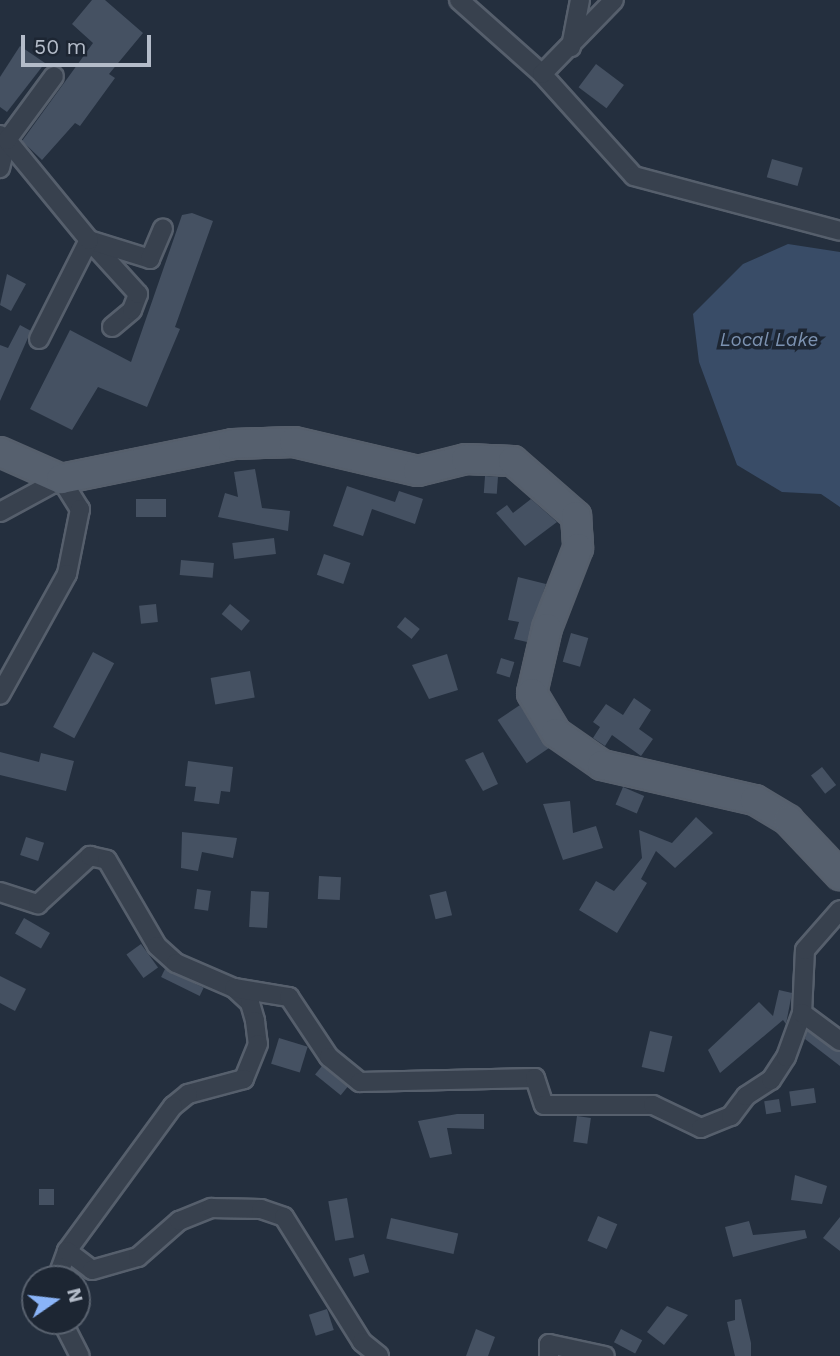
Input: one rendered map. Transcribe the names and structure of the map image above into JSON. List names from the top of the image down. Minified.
{"water":["Local Lake"],"scale_bar":"50 m","north":"right"}
